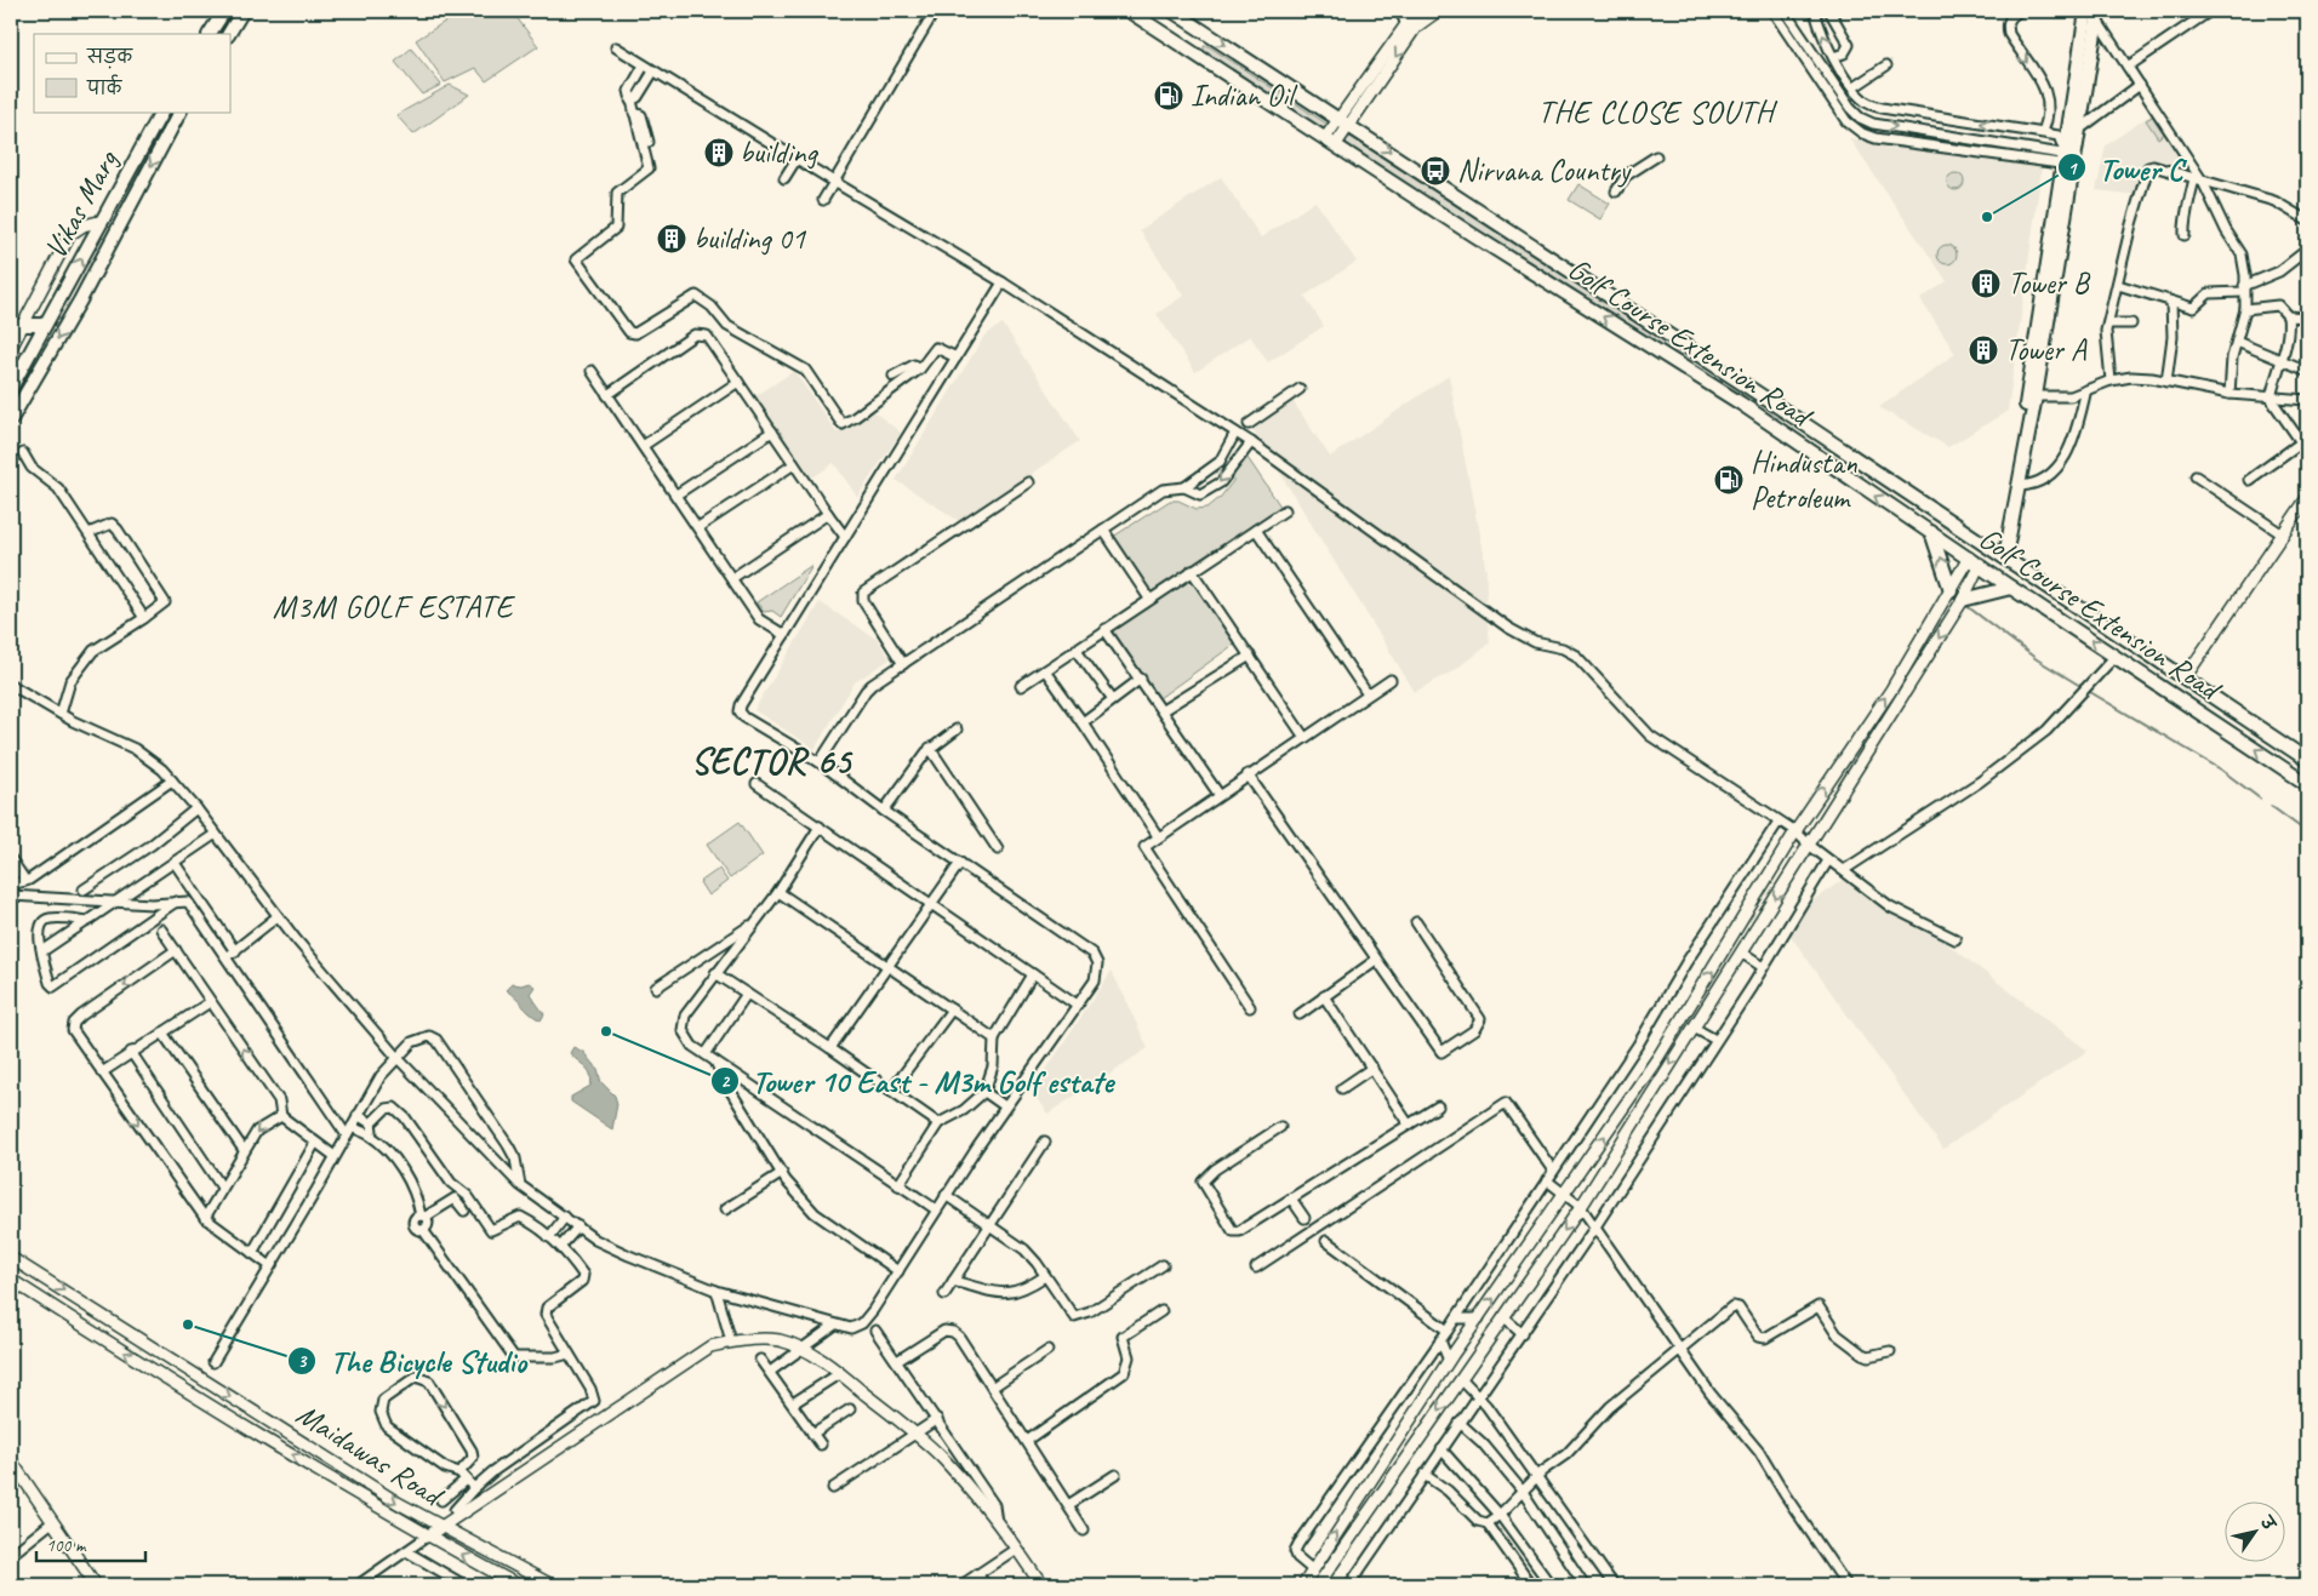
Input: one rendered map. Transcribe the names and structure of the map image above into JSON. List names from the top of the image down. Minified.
{"streets":{"main road":["Vikas Marg","Golf Course Extension Road"],"street":["Maidawas Road"]},"districts":["THE CLOSE SOUTH","M3M GOLF ESTATE","SECTOR 65"],"places":{"fuel station":["Indian Oil","Hindustan Petroleum"],"building":["building","building 01","Tower B","Tower A"],"bus stop":["Nirvana Country"],"other":["Tower C","Tower 10 East - M3m Golf estate","The Bicycle Studio"]},"legend":["सड़क","पार्क"],"scale_bar":"100 m","north":"top right"}
